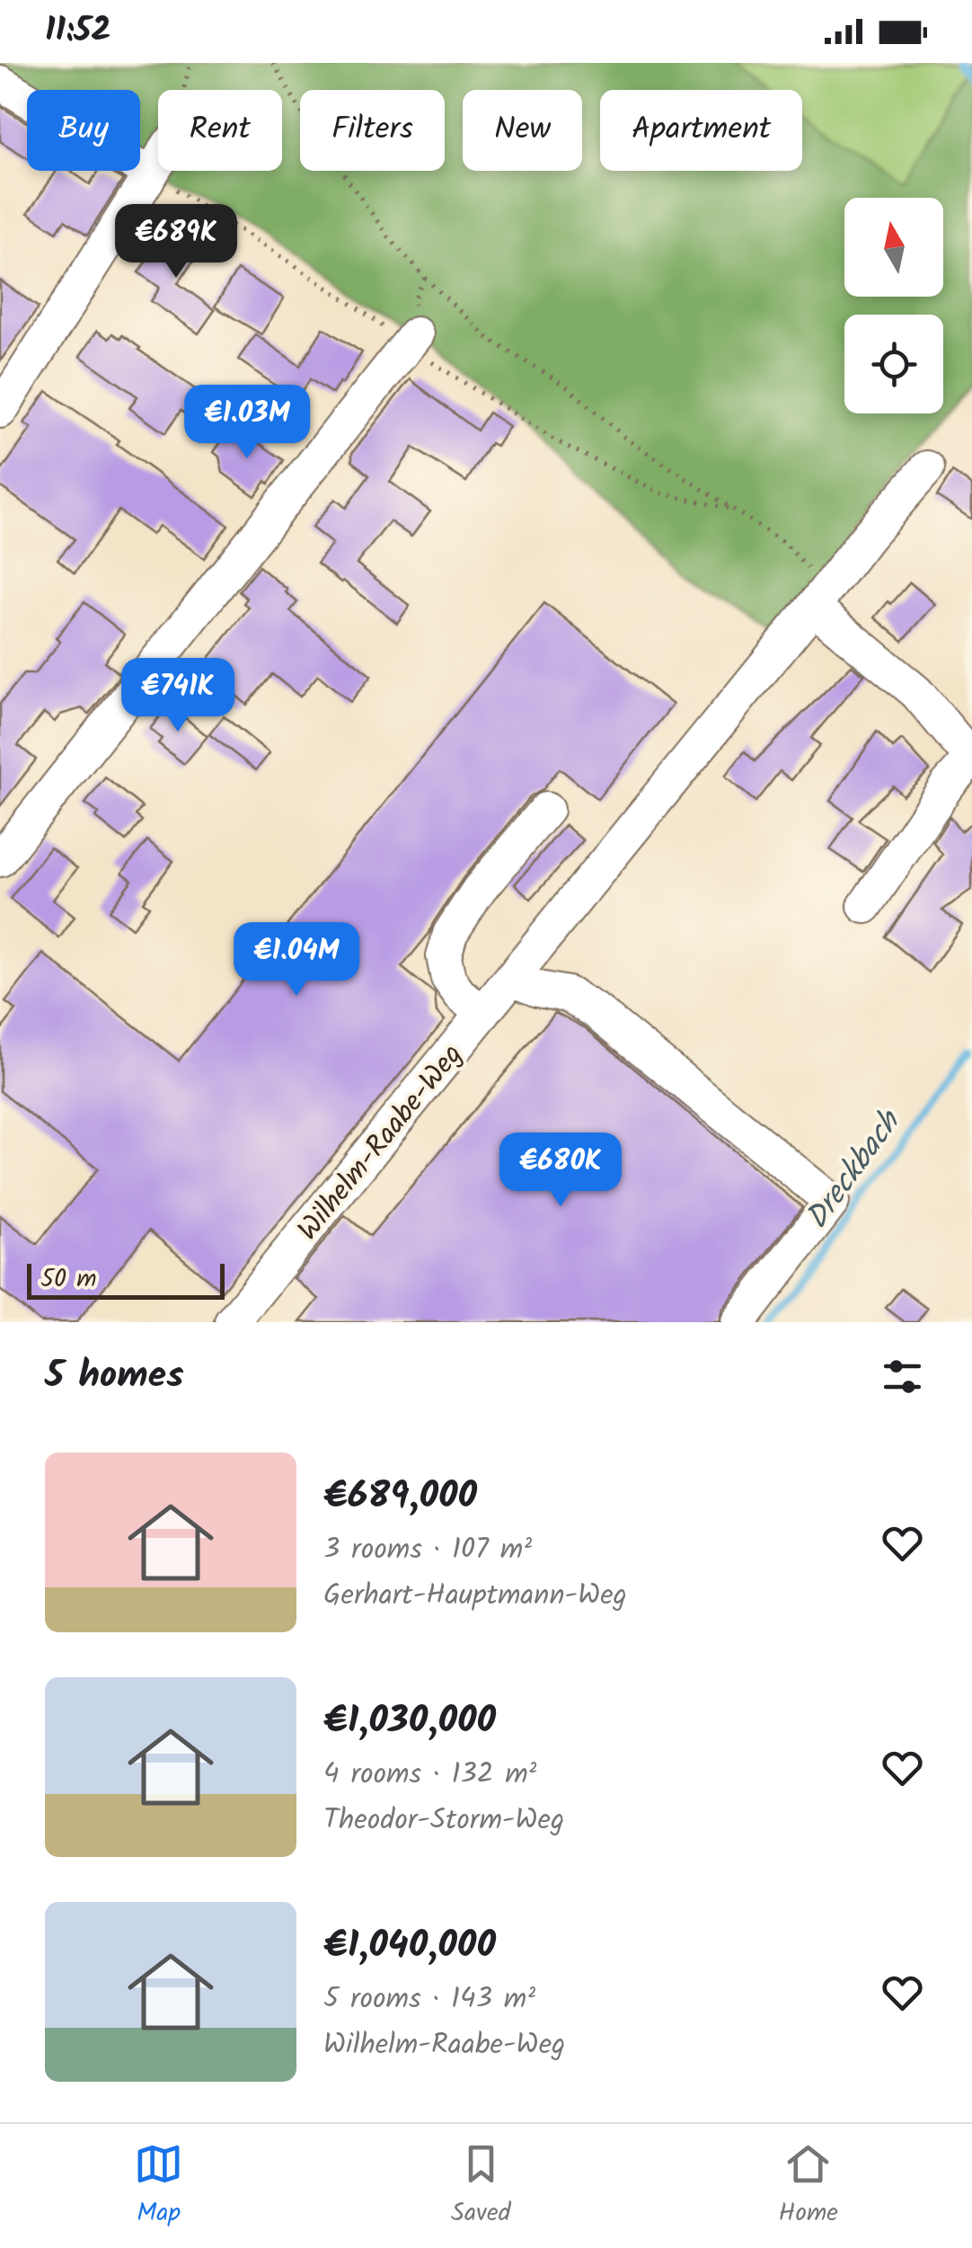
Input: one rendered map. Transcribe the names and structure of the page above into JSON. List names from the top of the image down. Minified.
{"streets":{"street":["Wilhelm-Raabe-Weg"]},"water":["Dreckbach"],"scale_bar":"50 m","north":"top","page":{"status":"11:52","chip":["Buy","Rent","Filters","New","Apartment"],"price":["€689K","€1.03M","€741K","€1.04M","€680K"],"scale":"50 m","heading":"5 homes","list":[{"name":"€689,000","note":"3 rooms · 107 m² · Gerhart-Hauptmann-Weg"},{"name":"€1,030,000","note":"4 rooms · 132 m² · Theodor-Storm-Weg"},{"name":"€1,040,000","note":"5 rooms · 143 m² · Wilhelm-Raabe-Weg"}],"tabs":["Map","Saved","Home"]}}
